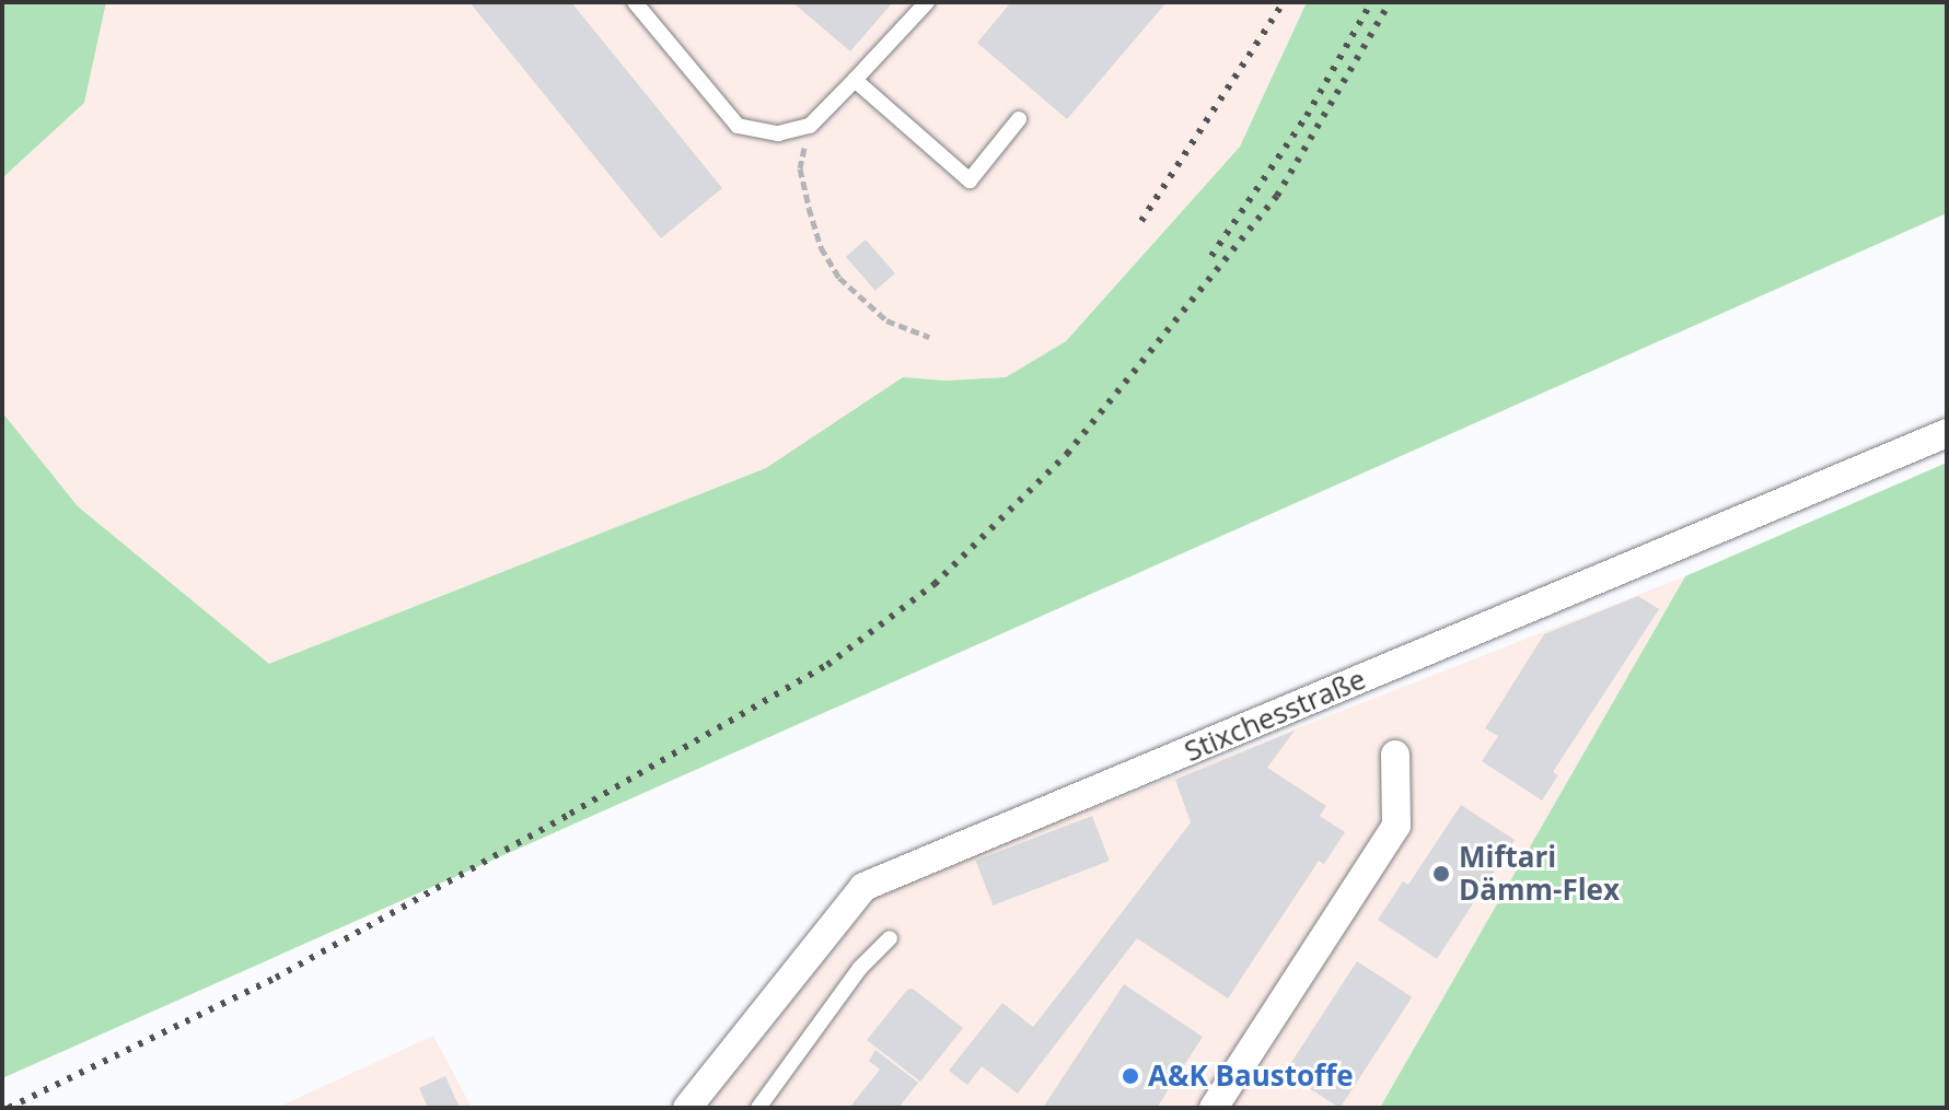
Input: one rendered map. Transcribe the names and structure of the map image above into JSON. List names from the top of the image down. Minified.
{"streets":{"street":["Stixchesstraße"]},"places":["Miftari Dämm-Flex","A&K Baustoffe"]}
